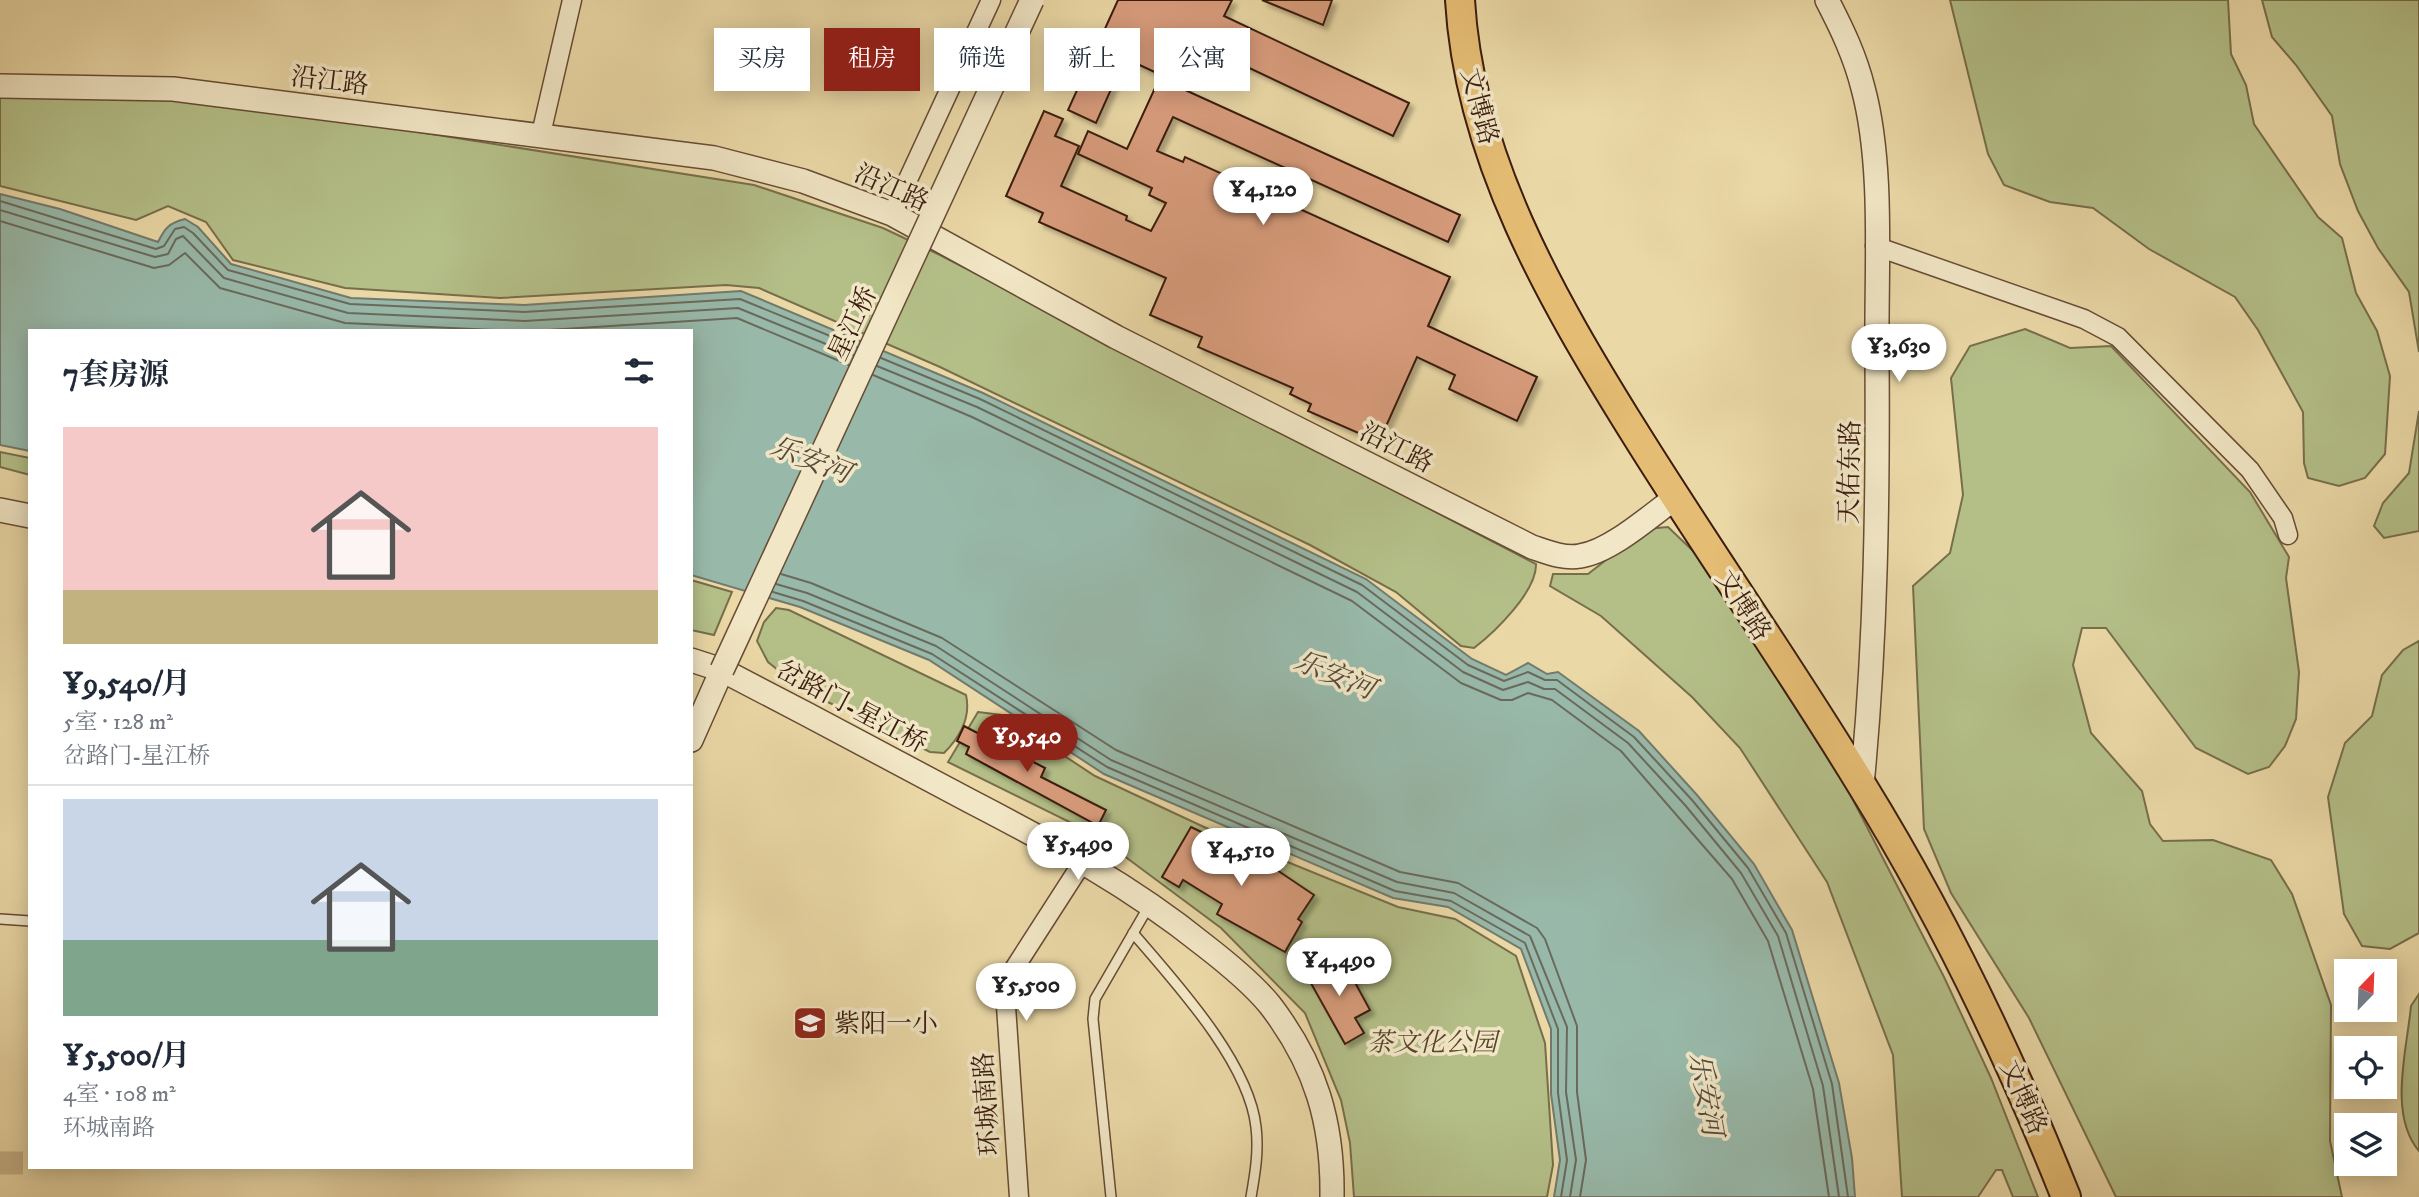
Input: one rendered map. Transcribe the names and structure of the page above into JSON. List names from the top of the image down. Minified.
{"streets":{"main road":["文博路"],"street":["沿江路","星江桥","天佑东路","岔路门-星江桥","环城南路"]},"crossings":[["沿江路","文博路"],["文博路","天佑东路"],["星江桥","岔路门-星江桥"],["岔路门-星江桥","环城南路"]],"water":["乐安河"],"parks":["茶文化公园"],"places":{"school or university":["紫阳一小"]},"north":"top right","page":{"chip":["买房","租房","筛选","新上","公寓"],"price":["¥4,120","¥3,630","¥9,540","¥5,490","¥4,510","¥4,490","¥5,500"],"heading":"7套房源","list":[{"name":"¥9,540/月","note":"5室 · 128 m² · 岔路门-星江桥"},{"name":"¥5,500/月","note":"4室 · 108 m² · 环城南路"}]}}
